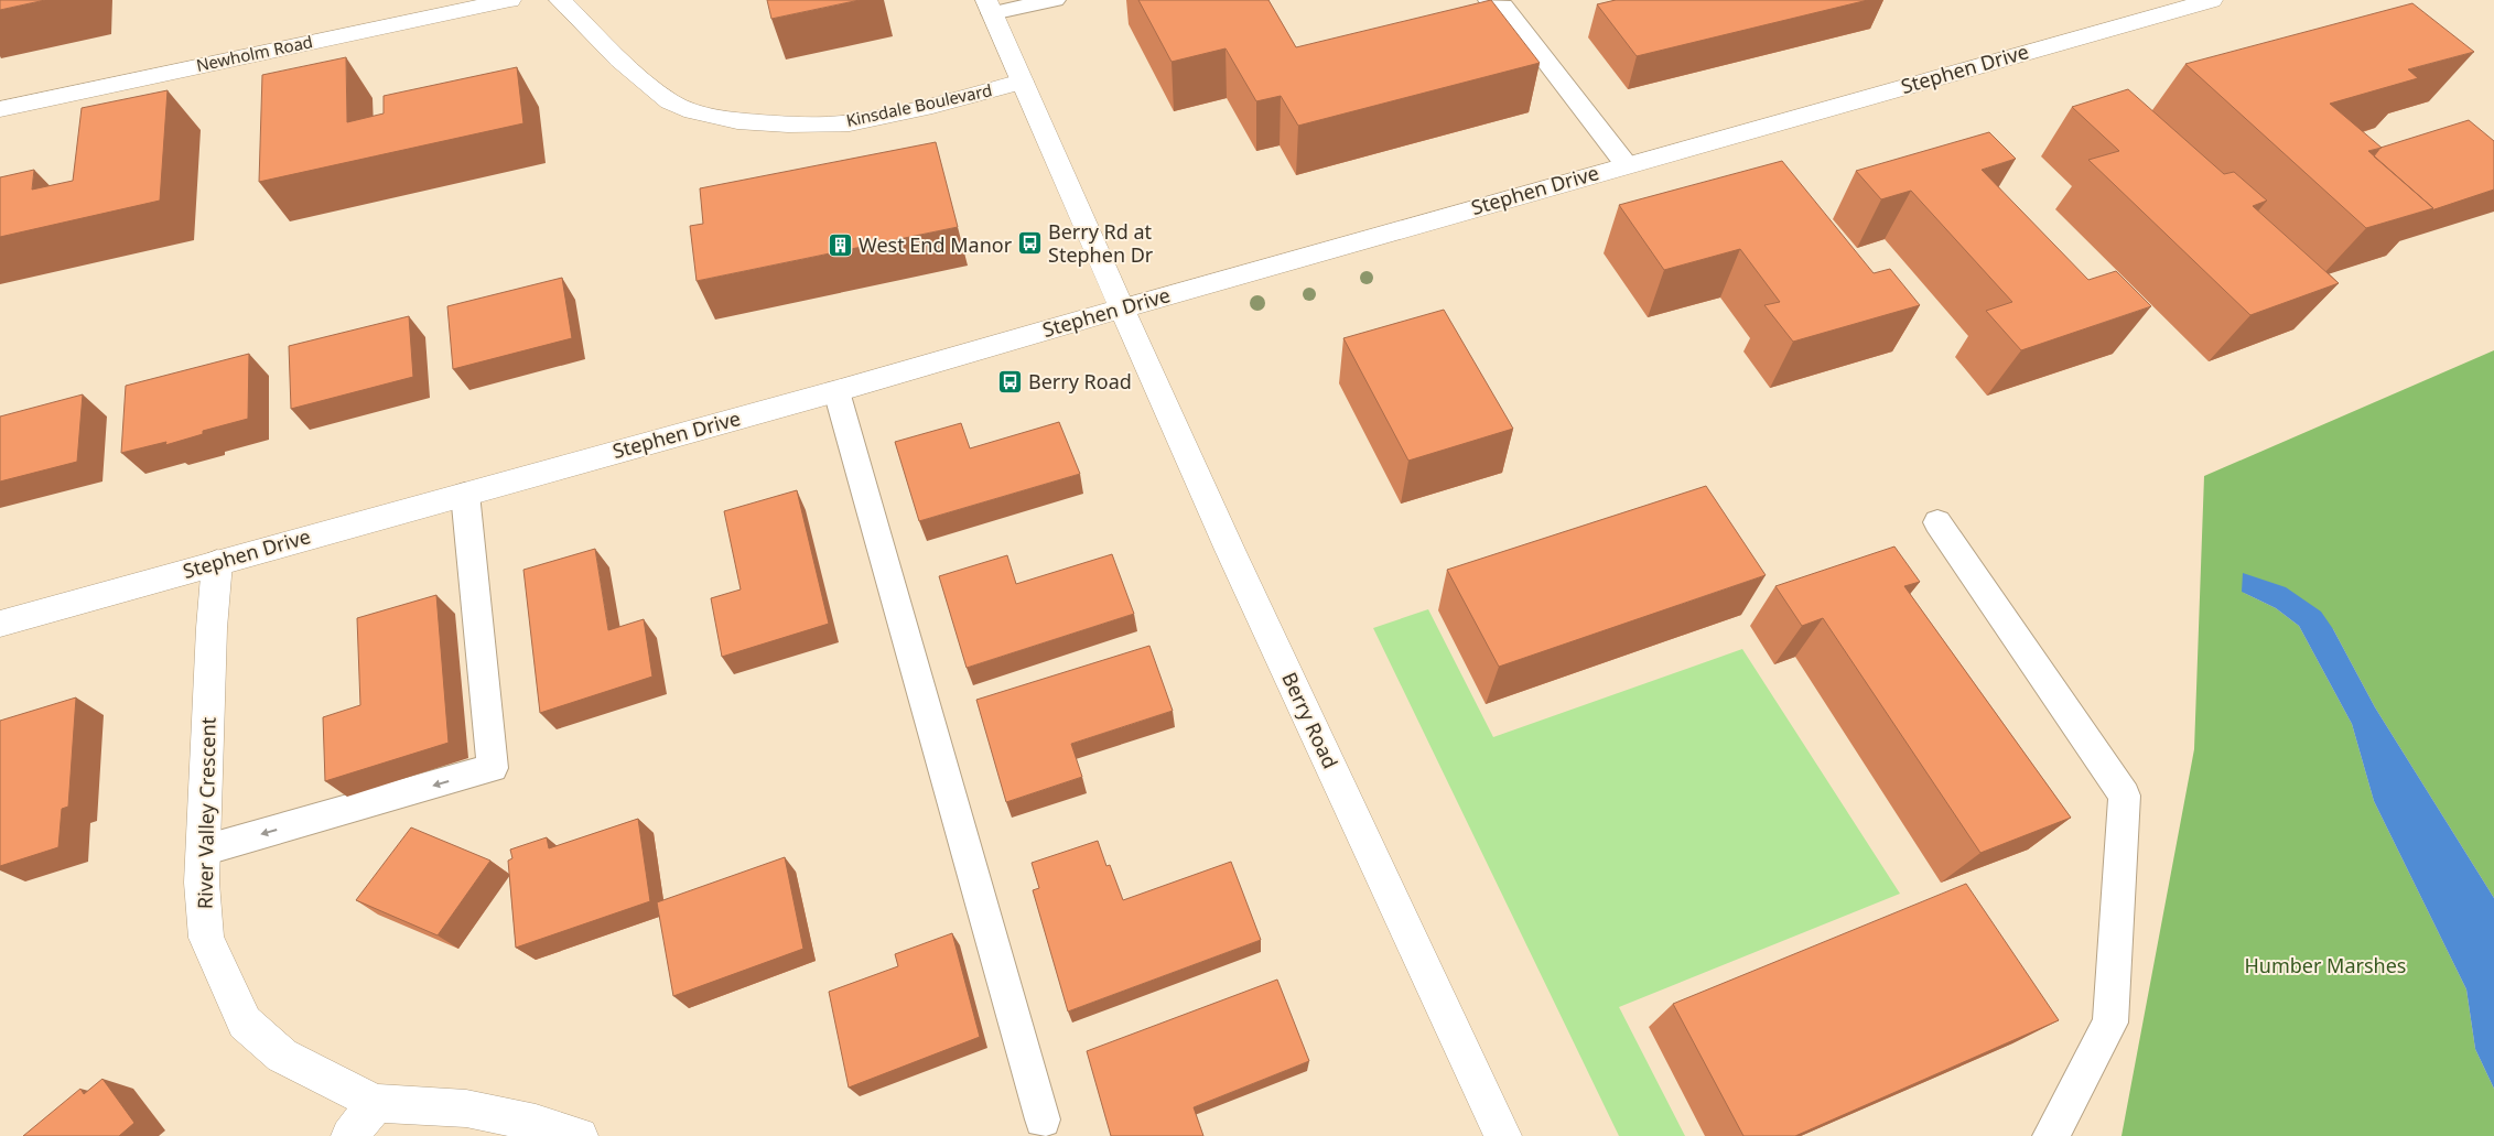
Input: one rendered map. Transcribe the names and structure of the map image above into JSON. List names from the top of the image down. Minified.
{"streets":{"street":["Newholm Road","Stephen Drive","Kinsdale Boulevard","Berry Road","River Valley Crescent"]},"crossings":[["Stephen Drive","Berry Road"],["Stephen Drive","River Valley Crescent"],["Kinsdale Boulevard","Berry Road"]],"parks":["Humber Marshes"],"places":{"bus stop":["Berry Rd at Stephen Dr","Berry Road"],"building":["West End Manor"]}}
